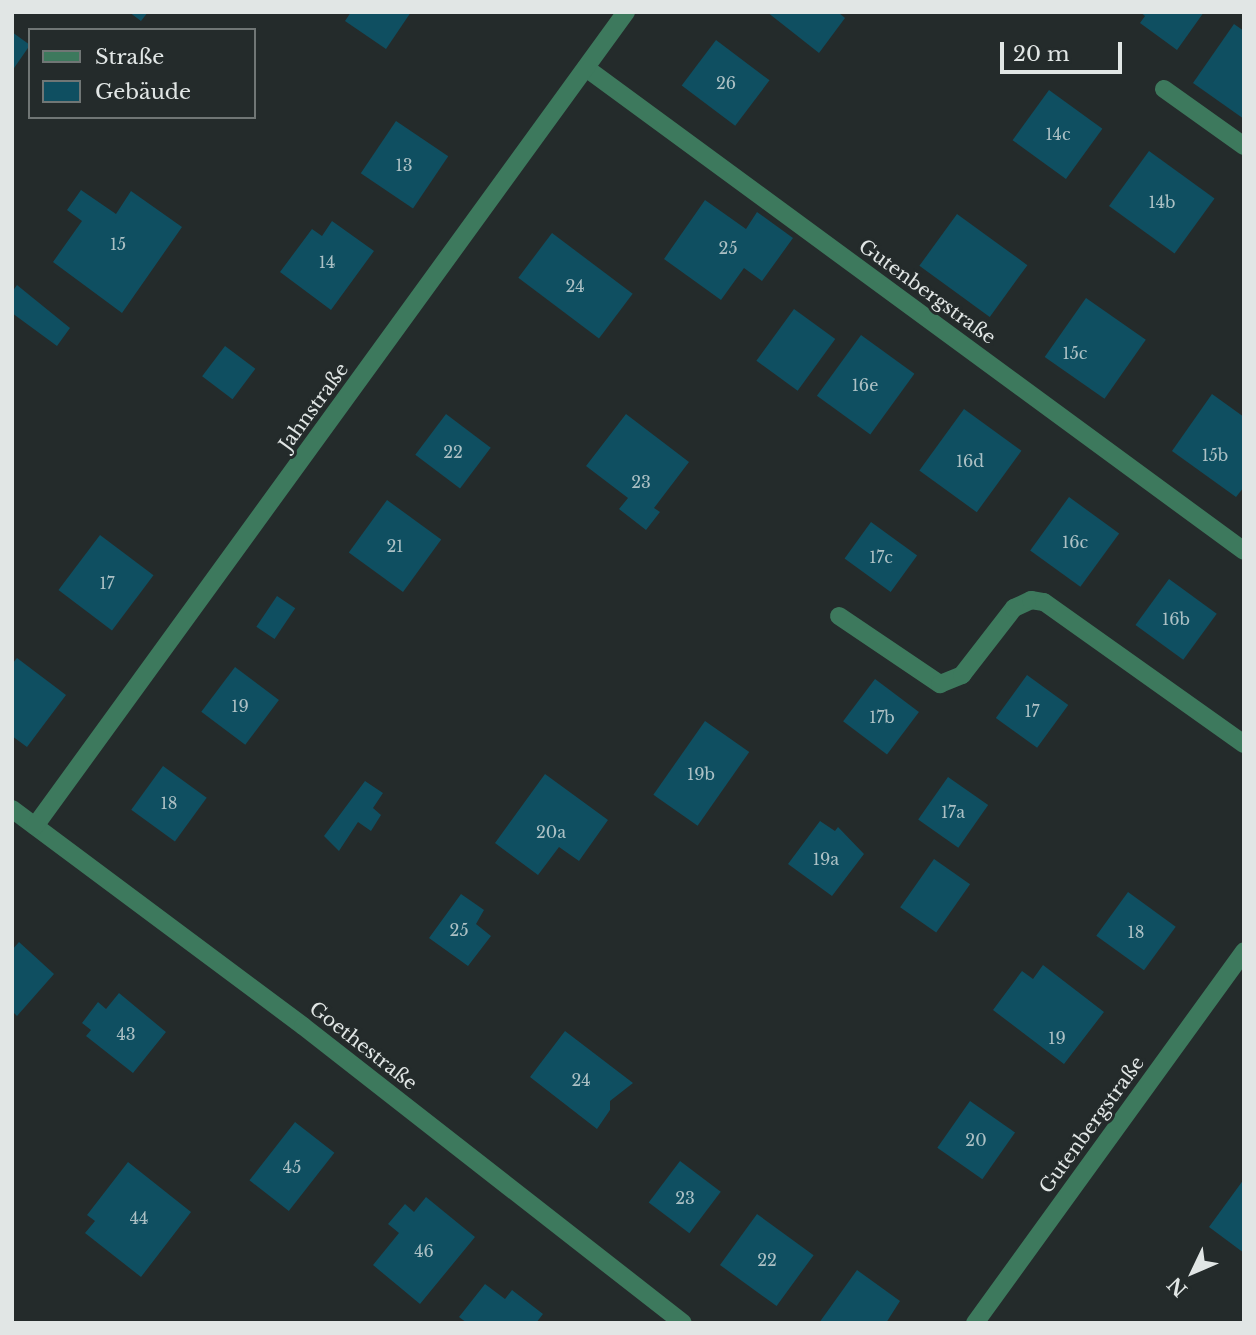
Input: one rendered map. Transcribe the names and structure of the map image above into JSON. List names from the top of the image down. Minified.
{"streets":{"street":["Gutenbergstraße","Jahnstraße","Goethestraße"]},"crossings":[["Gutenbergstraße","Jahnstraße"],["Jahnstraße","Goethestraße"]],"house_numbers":["26","14c","13","14b","15","25","14","24","15c","16e","22","15b","16d","23","16c","21","17c","17","16b","19","17","17b","19b","18","17a","20a","19a","25","18","43","19","24","20","45","23","44","46","22"],"legend":["Straße","Gebäude"],"scale_bar":"20 m","north":"bottom left"}
